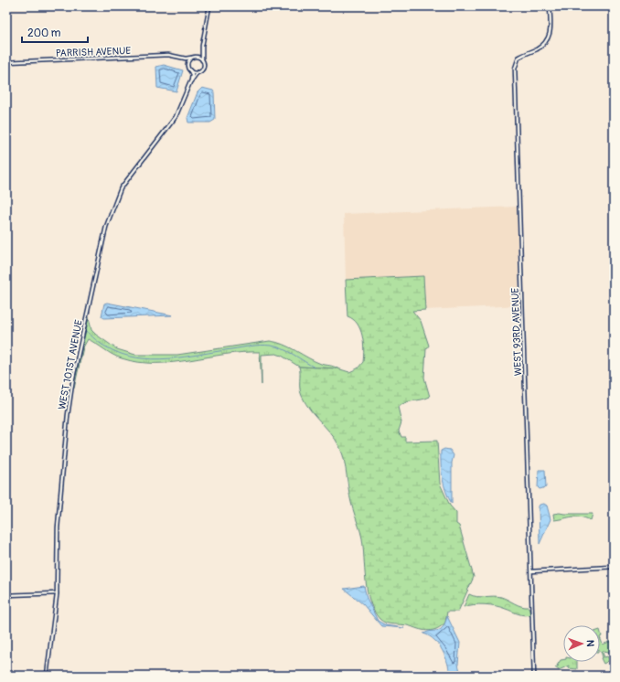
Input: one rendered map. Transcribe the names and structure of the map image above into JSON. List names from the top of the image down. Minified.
{"streets":{"street":["PARRISH AVENUE","WEST 93RD AVENUE","WEST 101ST AVENUE"]},"crossings":[["PARRISH AVENUE","WEST 101ST AVENUE"]],"scale_bar":"200 m","north":"right"}
